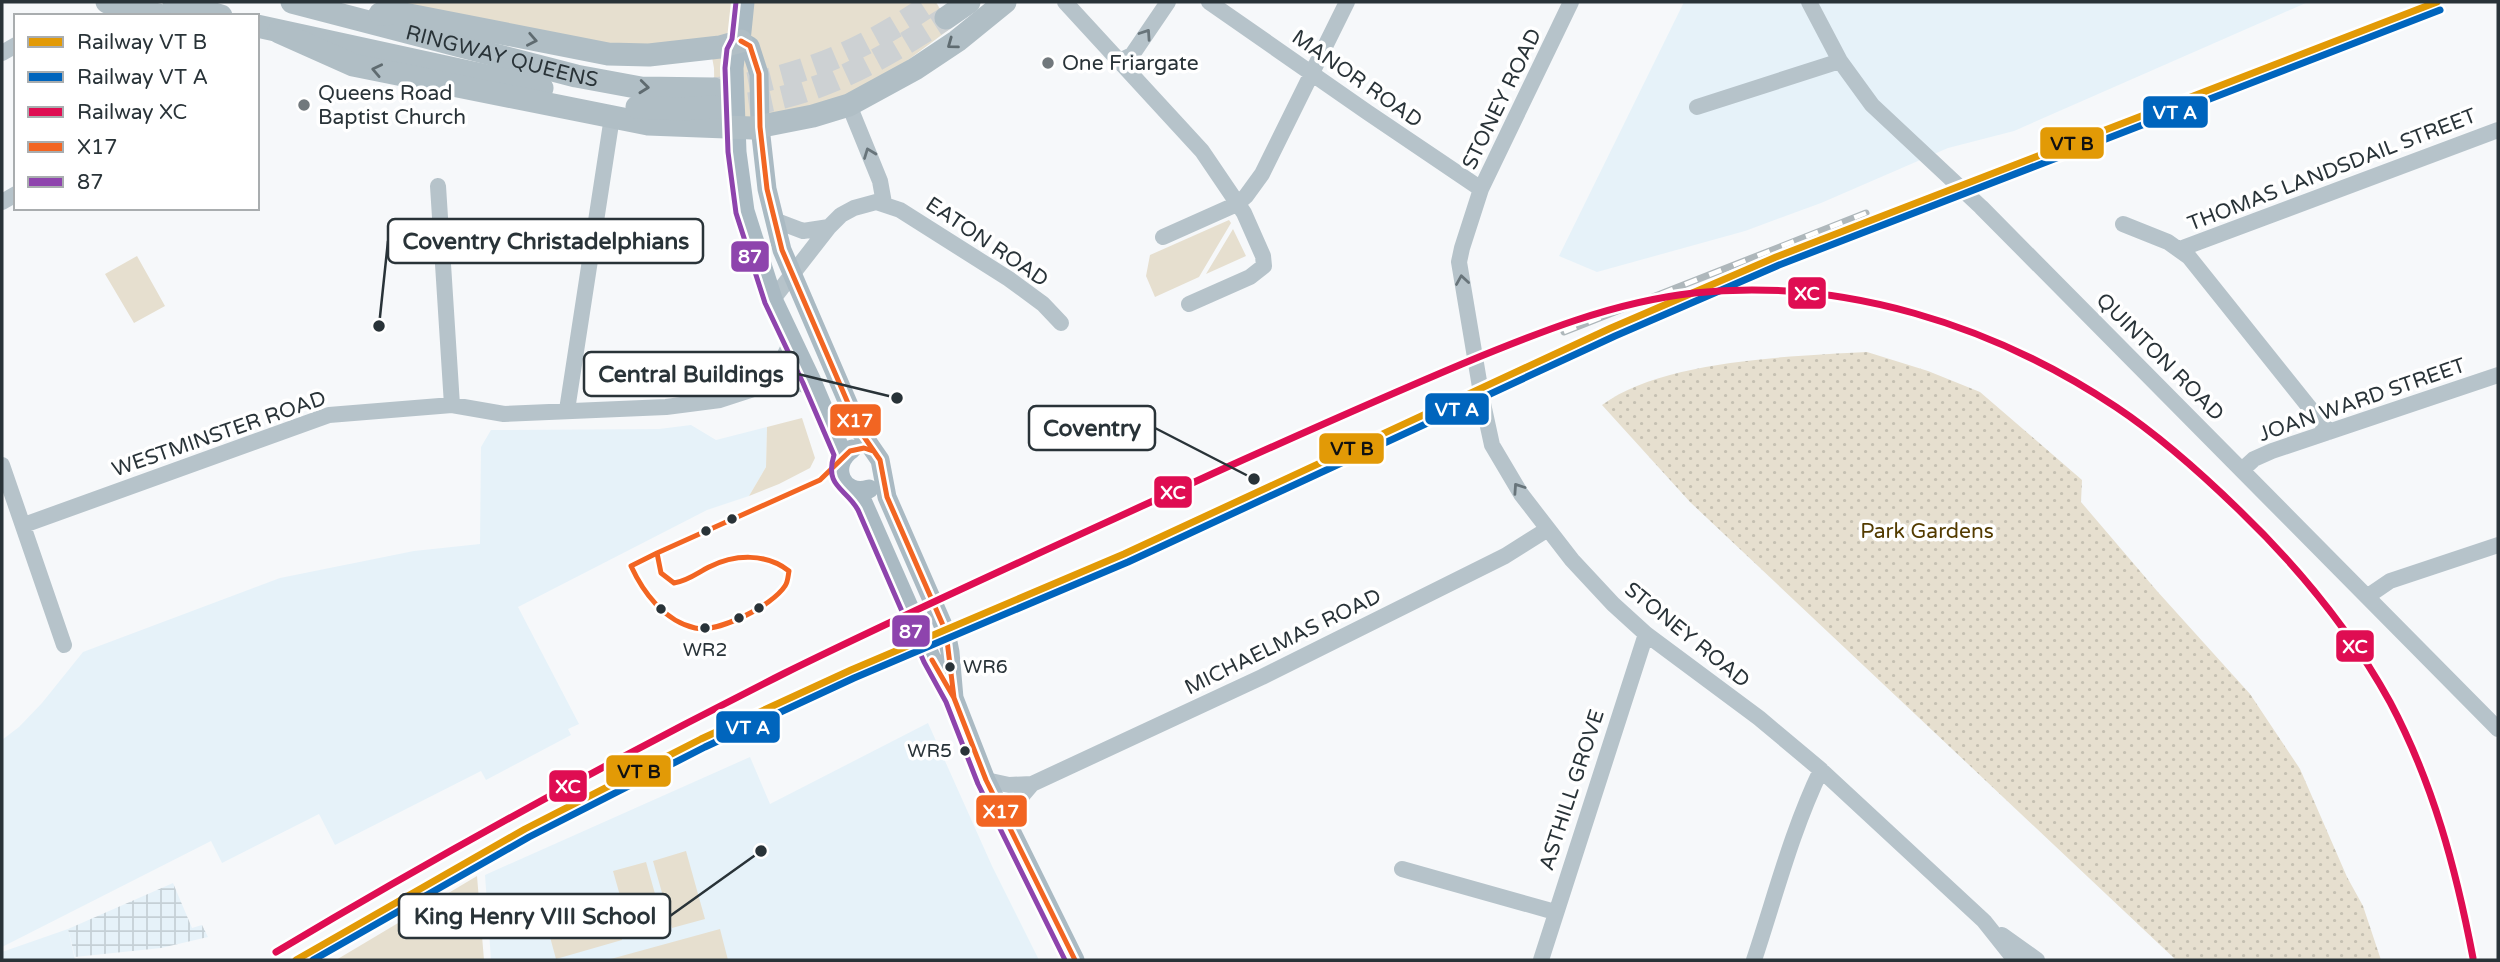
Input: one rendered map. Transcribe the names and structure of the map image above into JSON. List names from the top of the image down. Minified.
{"streets":{"highway":["RINGWAY QUEENS"],"street":["MANOR ROAD","STONEY ROAD","THOMAS LANDSDAIL STREET","EATON ROAD","QUINTON ROAD","JOAN WARD STREET","WESTMINSTER ROAD","MICHAELMAS ROAD","ASTHILL GROVE"]},"crossings":[["MANOR ROAD","STONEY ROAD"],["STONEY ROAD","MICHAELMAS ROAD"],["STONEY ROAD","ASTHILL GROVE"],["QUINTON ROAD","JOAN WARD STREET"]],"parks":["Park Gardens"],"places":["One Friargate","Queens Road Baptist Church","Coventry Christadelphians","Central Buildings","Coventry","WR2","WR6","WR5","King Henry VIII School"],"lines":["transit line 87","transit line X17","rail line XC"],"legend":["Railway VT B","Railway VT A","Railway XC","X17","87"]}
